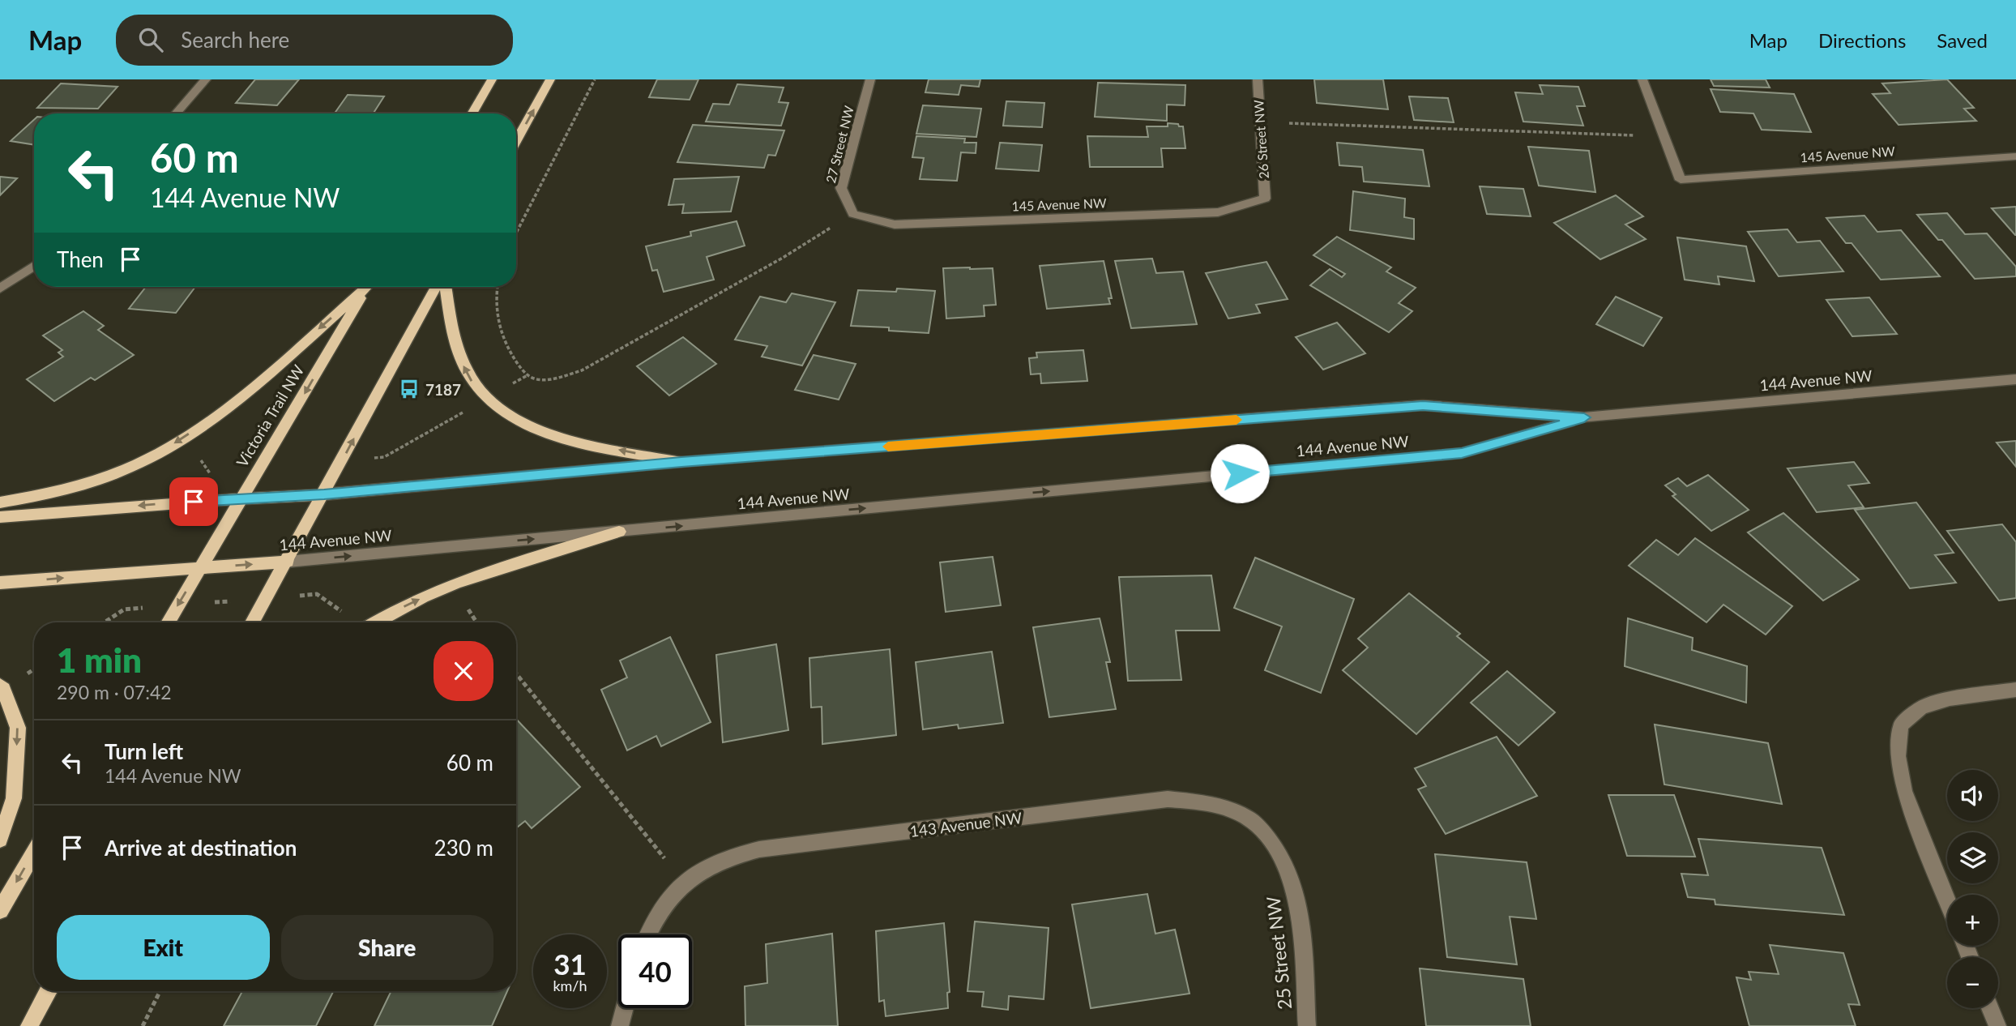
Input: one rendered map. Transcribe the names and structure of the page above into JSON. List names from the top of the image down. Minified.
{"streets":{"main road":["144 Avenue NW","Victoria Trail NW"],"street":["26 Street NW","27 Street NW","145 Avenue NW","143 Avenue NW","25 Street NW"]},"crossings":[["26 Street NW","145 Avenue NW"],["27 Street NW","145 Avenue NW"],["144 Avenue NW","Victoria Trail NW"],["143 Avenue NW","25 Street NW"]],"places":{"bus stop":["7187"]},"page":{"header":"Map","search":"Search here","nav":["Map","Directions","Saved"],"turn":["60 m","144 Avenue NW"],"then":"Then","heading":["1 min","290 m · 07:42"],"list":[{"name":"Turn left","note":"144 Avenue NW","value":"60 m"},{"name":"Arrive at destination","value":"230 m"}],"map_buttons":["+","−"],"buttons":["Exit","Share"],"speed":"31 km/h","limit":"40"}}
